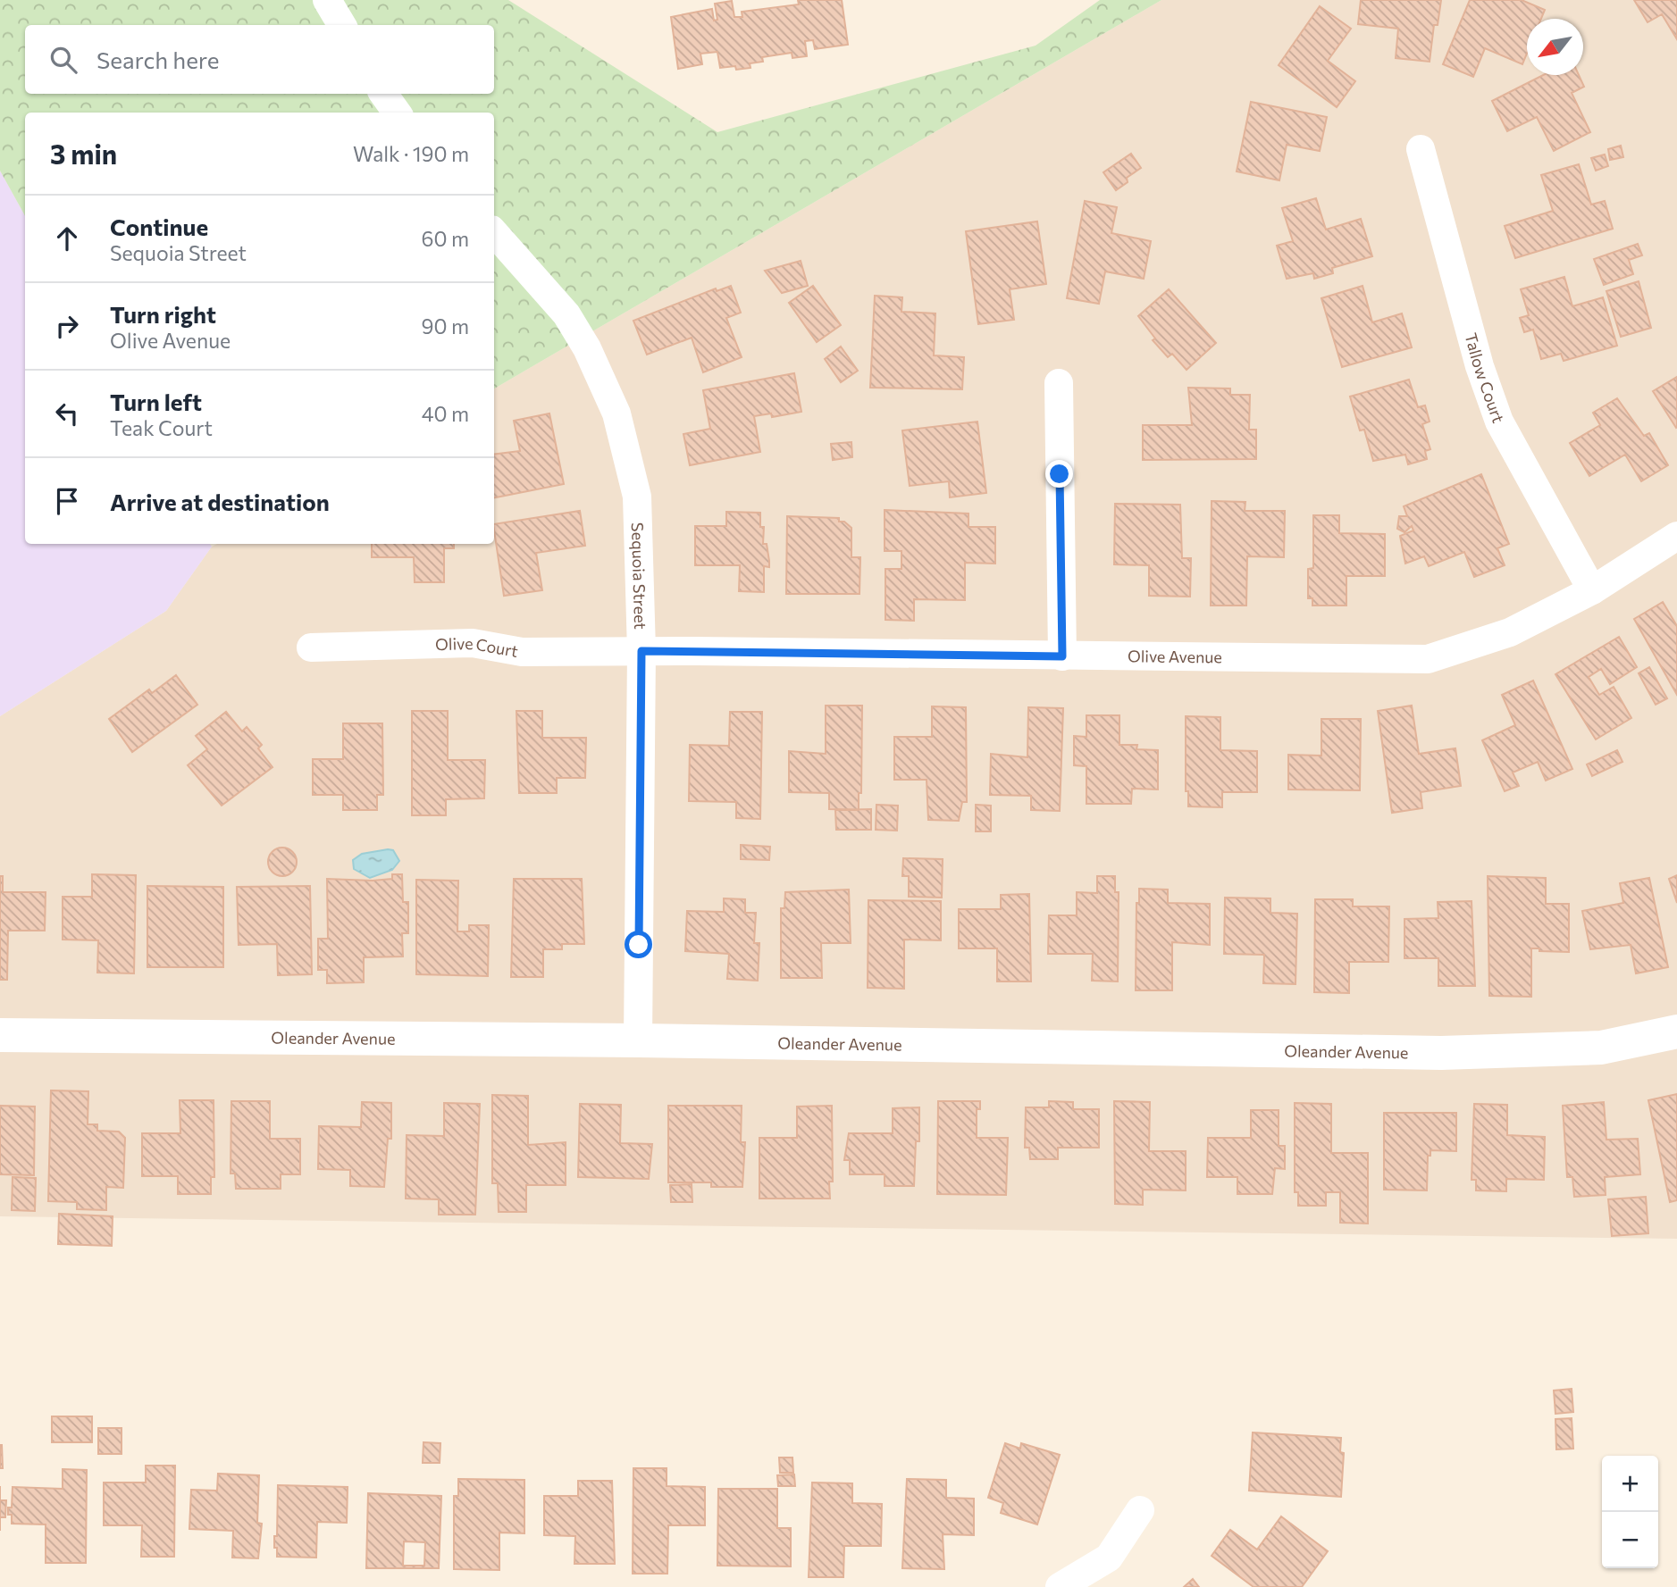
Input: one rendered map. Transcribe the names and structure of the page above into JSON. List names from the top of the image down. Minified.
{"streets":{"street":["Tallow Court","Sequoia Street","Olive Court","Olive Avenue","Oleander Avenue"]},"crossings":[["Tallow Court","Olive Avenue"],["Sequoia Street","Olive Court"],["Sequoia Street","Olive Avenue"],["Sequoia Street","Oleander Avenue"],["Olive Court","Olive Avenue"]],"north":"bottom left","page":{"search":"Search here","heading":["3 min","Walk · 190 m"],"list":[["Continue","Sequoia Street","60 m"],["Turn right","Olive Avenue","90 m"],["Turn left","Teak Court","40 m"],"Arrive at destination"],"map_buttons":["+","−"]}}
